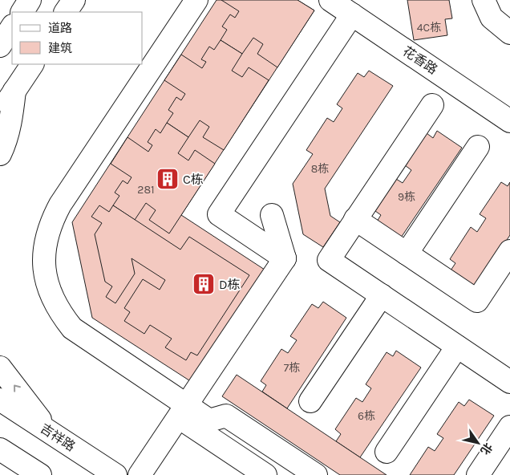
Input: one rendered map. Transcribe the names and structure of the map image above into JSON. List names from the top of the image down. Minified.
{"streets":{"main road":["花香路","吉祥路"]},"places":{"building":["C栋","D栋"]},"house_numbers":["4C栋","8栋","281","9栋","7栋","6栋"],"legend":["道路","建筑"],"north":"bottom right"}
